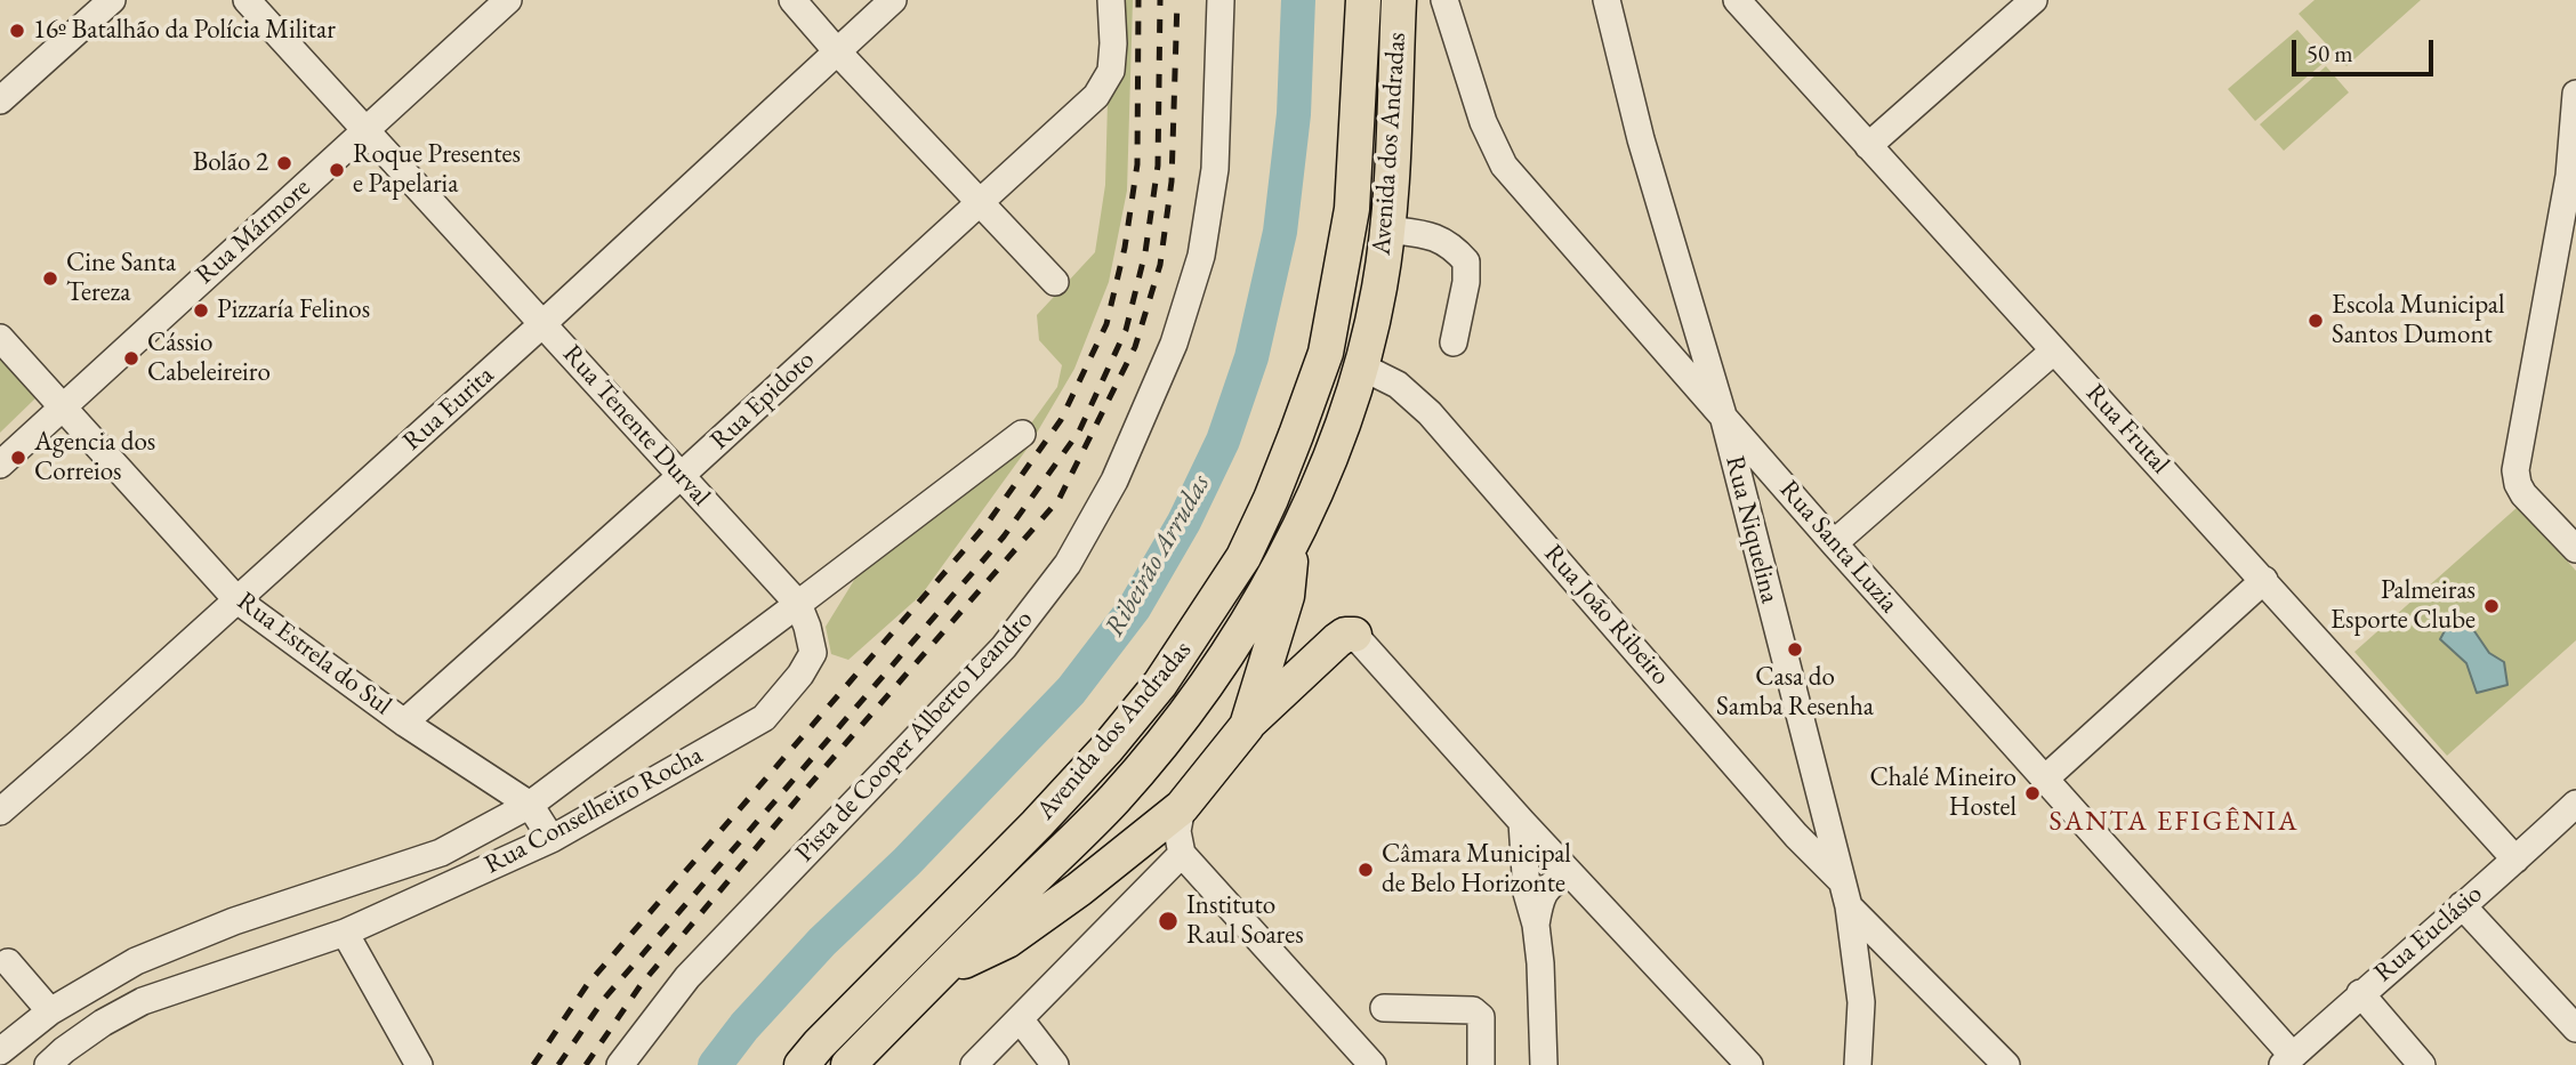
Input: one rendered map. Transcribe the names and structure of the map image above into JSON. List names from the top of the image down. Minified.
{"streets":{"main road":["Avenida dos Andradas"],"street":["Rua Mármore","Rua Epidoto","Rua Eurita","Rua Tenente Durval","Rua Frutal","Rua Niquelina","Rua Santa Luzia","Rua João Ribeiro","Rua Estrela do Sul","Pista de Cooper Alberto Leandro","Rua Conselheiro Rocha","Rua Euclásio"]},"crossings":[["Avenida dos Andradas","Rua João Ribeiro"],["Rua Mármore","Rua Tenente Durval"],["Rua Mármore","Rua Estrela do Sul"],["Rua Epidoto","Rua Tenente Durval"],["Rua Epidoto","Rua Estrela do Sul"],["Rua Eurita","Rua Tenente Durval"],["Rua Eurita","Rua Estrela do Sul"],["Rua Tenente Durval","Rua Conselheiro Rocha"],["Rua Frutal","Rua Euclásio"],["Rua Niquelina","Rua Santa Luzia"],["Rua Niquelina","Rua João Ribeiro"],["Rua Santa Luzia","Rua Euclásio"],["Rua Estrela do Sul","Rua Conselheiro Rocha"]],"districts":["SANTA EFIGÊNIA"],"water":["Ribeirão Arrudas"],"places":["16º Batalhão da Polícia Militar","Bolão 2","Roque Presentes e Papelaria","Cine Santa Tereza","Pizzaría Felinos","Escola Municipal Santos Dumont","Cássio Cabeleireiro","Agencia dos Correios","Palmeiras Esporte Clube","Casa do Samba Resenha","Chalé Mineiro Hostel","Câmara Municipal de Belo Horizonte","Instituto Raul Soares"],"scale_bar":"50 m"}
